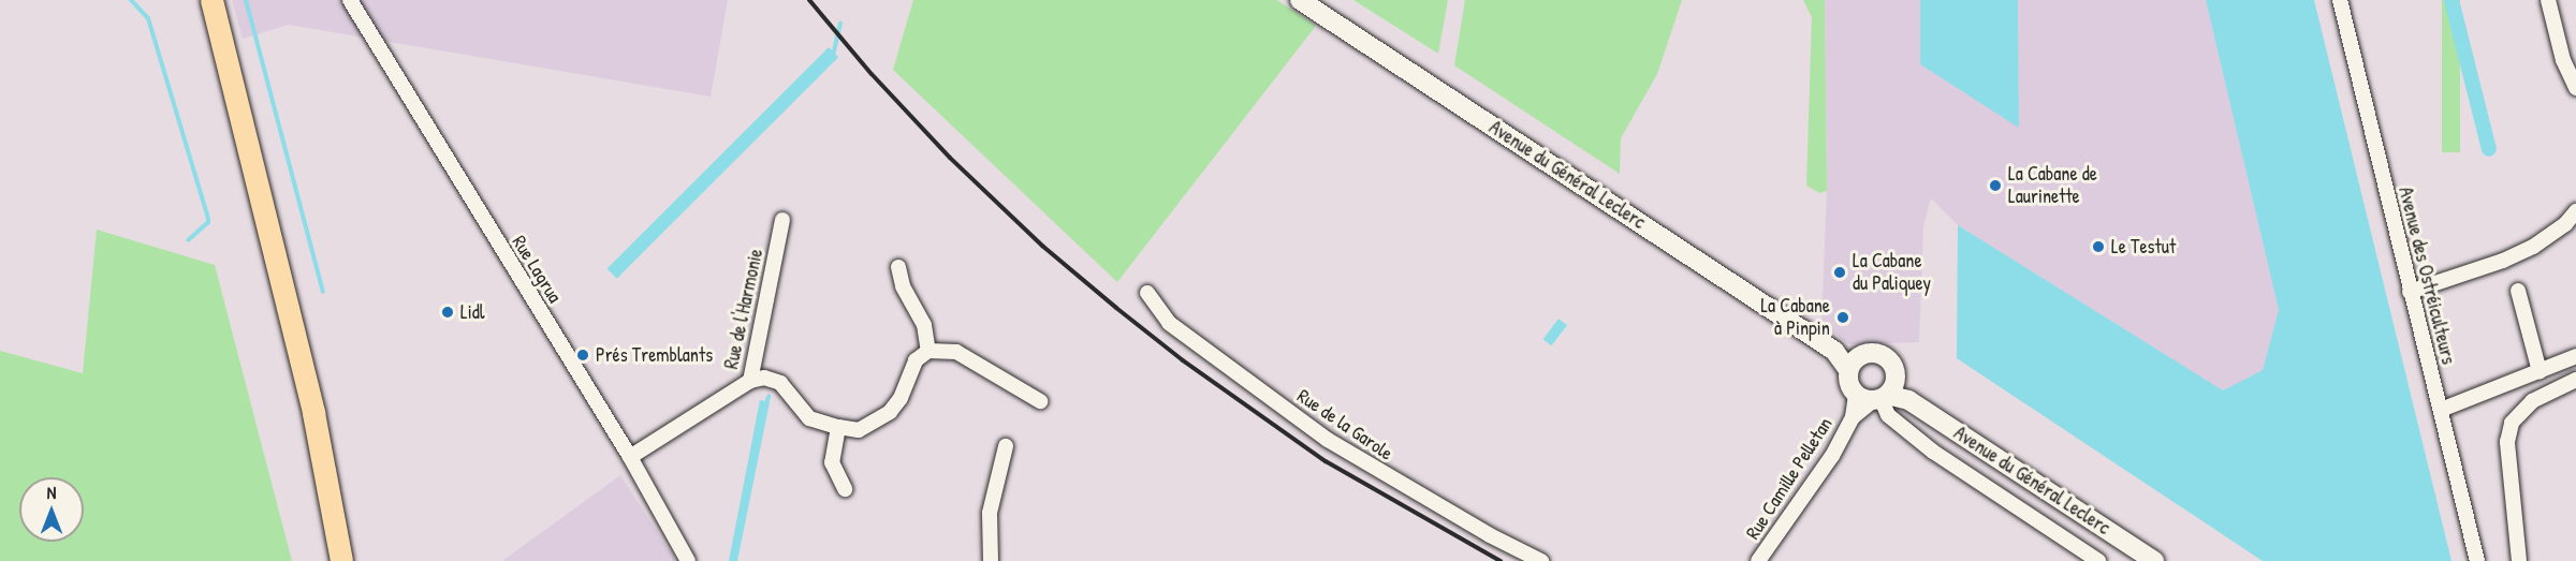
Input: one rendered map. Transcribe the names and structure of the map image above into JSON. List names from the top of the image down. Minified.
{"streets":{"main road":["Avenue du Général Leclerc"],"street":["Rue Lagrua","Avenue des Ostréiculteurs","Rue de l'Harmonie","Rue de la Garole","Rue Camille Pelletan"]},"crossings":[["Avenue du Général Leclerc","Rue Camille Pelletan"],["Rue Lagrua","Rue de l'Harmonie"]],"places":["La Cabane de Laurinette","Le Testut","La Cabane du Paliquey","Lidl","La Cabane à Pinpin","Prés Tremblants"],"north":"top"}
